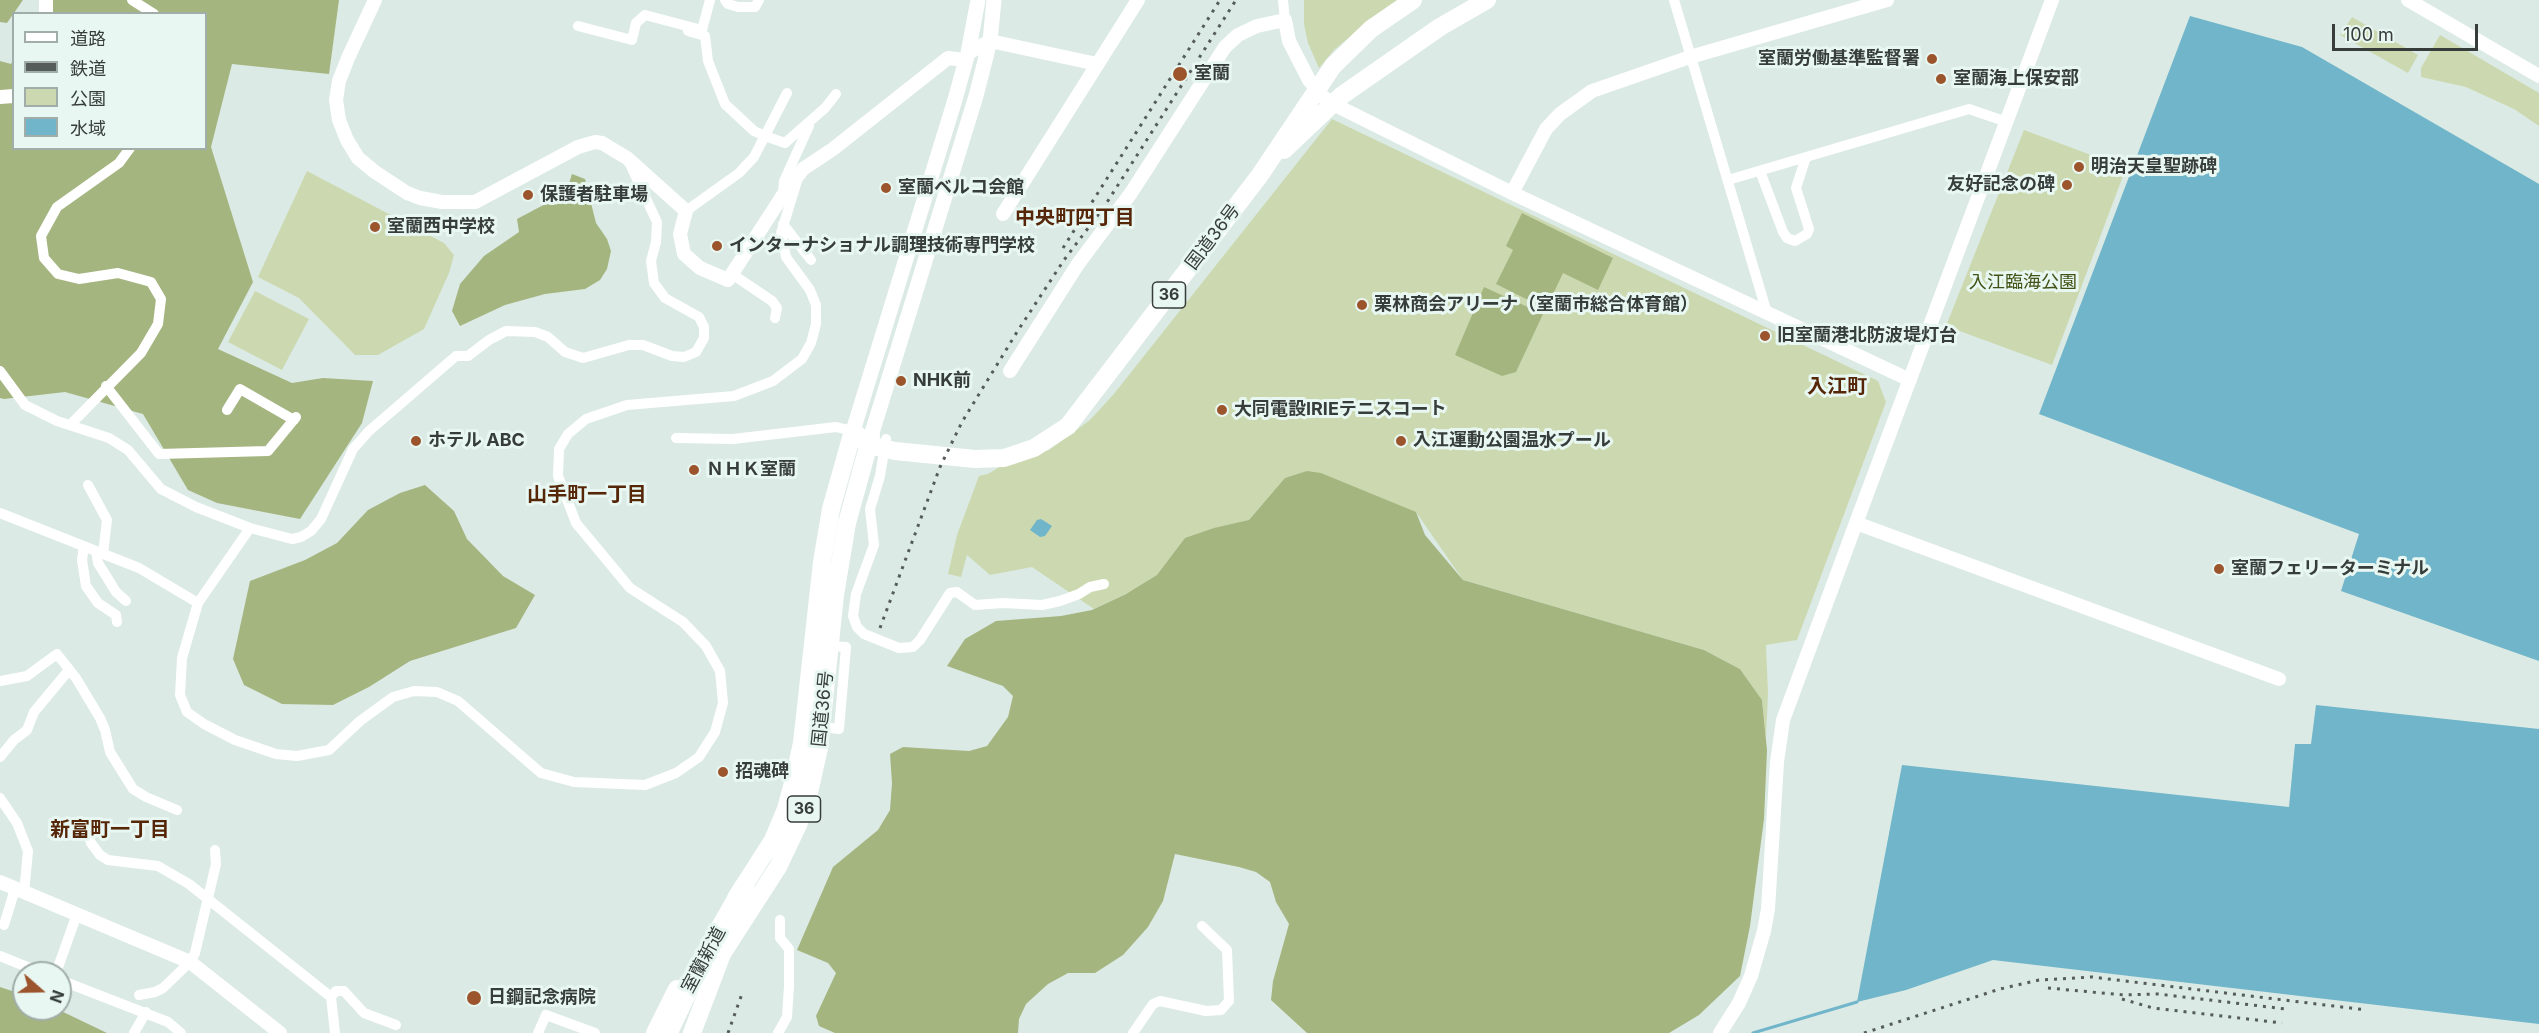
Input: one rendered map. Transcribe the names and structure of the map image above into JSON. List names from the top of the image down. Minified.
{"streets":{"highway":["国道36号","36","室蘭新道"]},"crossings":[["国道36号","室蘭新道"]],"districts":["中央町四丁目","入江町","山手町一丁目","新富町一丁目"],"parks":["入江臨海公園"],"places":["室蘭労働基準監督署","室蘭","室蘭海上保安部","明治天皇聖跡碑","友好記念の碑","室蘭ベルコ会館","保護者駐車場","室蘭西中学校","インターナショナル調理技術専門学校","栗林商会アリーナ（室蘭市総合体育館）","旧室蘭港北防波堤灯台","NHK前","大同電設IRIEテニスコート","ホテル ABC","入江運動公園温水プール","ＮＨＫ室蘭","室蘭フェリーターミナル","招魂碑","日鋼記念病院"],"legend":["道路","鉄道","公園","水域"],"scale_bar":"100 m","north":"right"}
